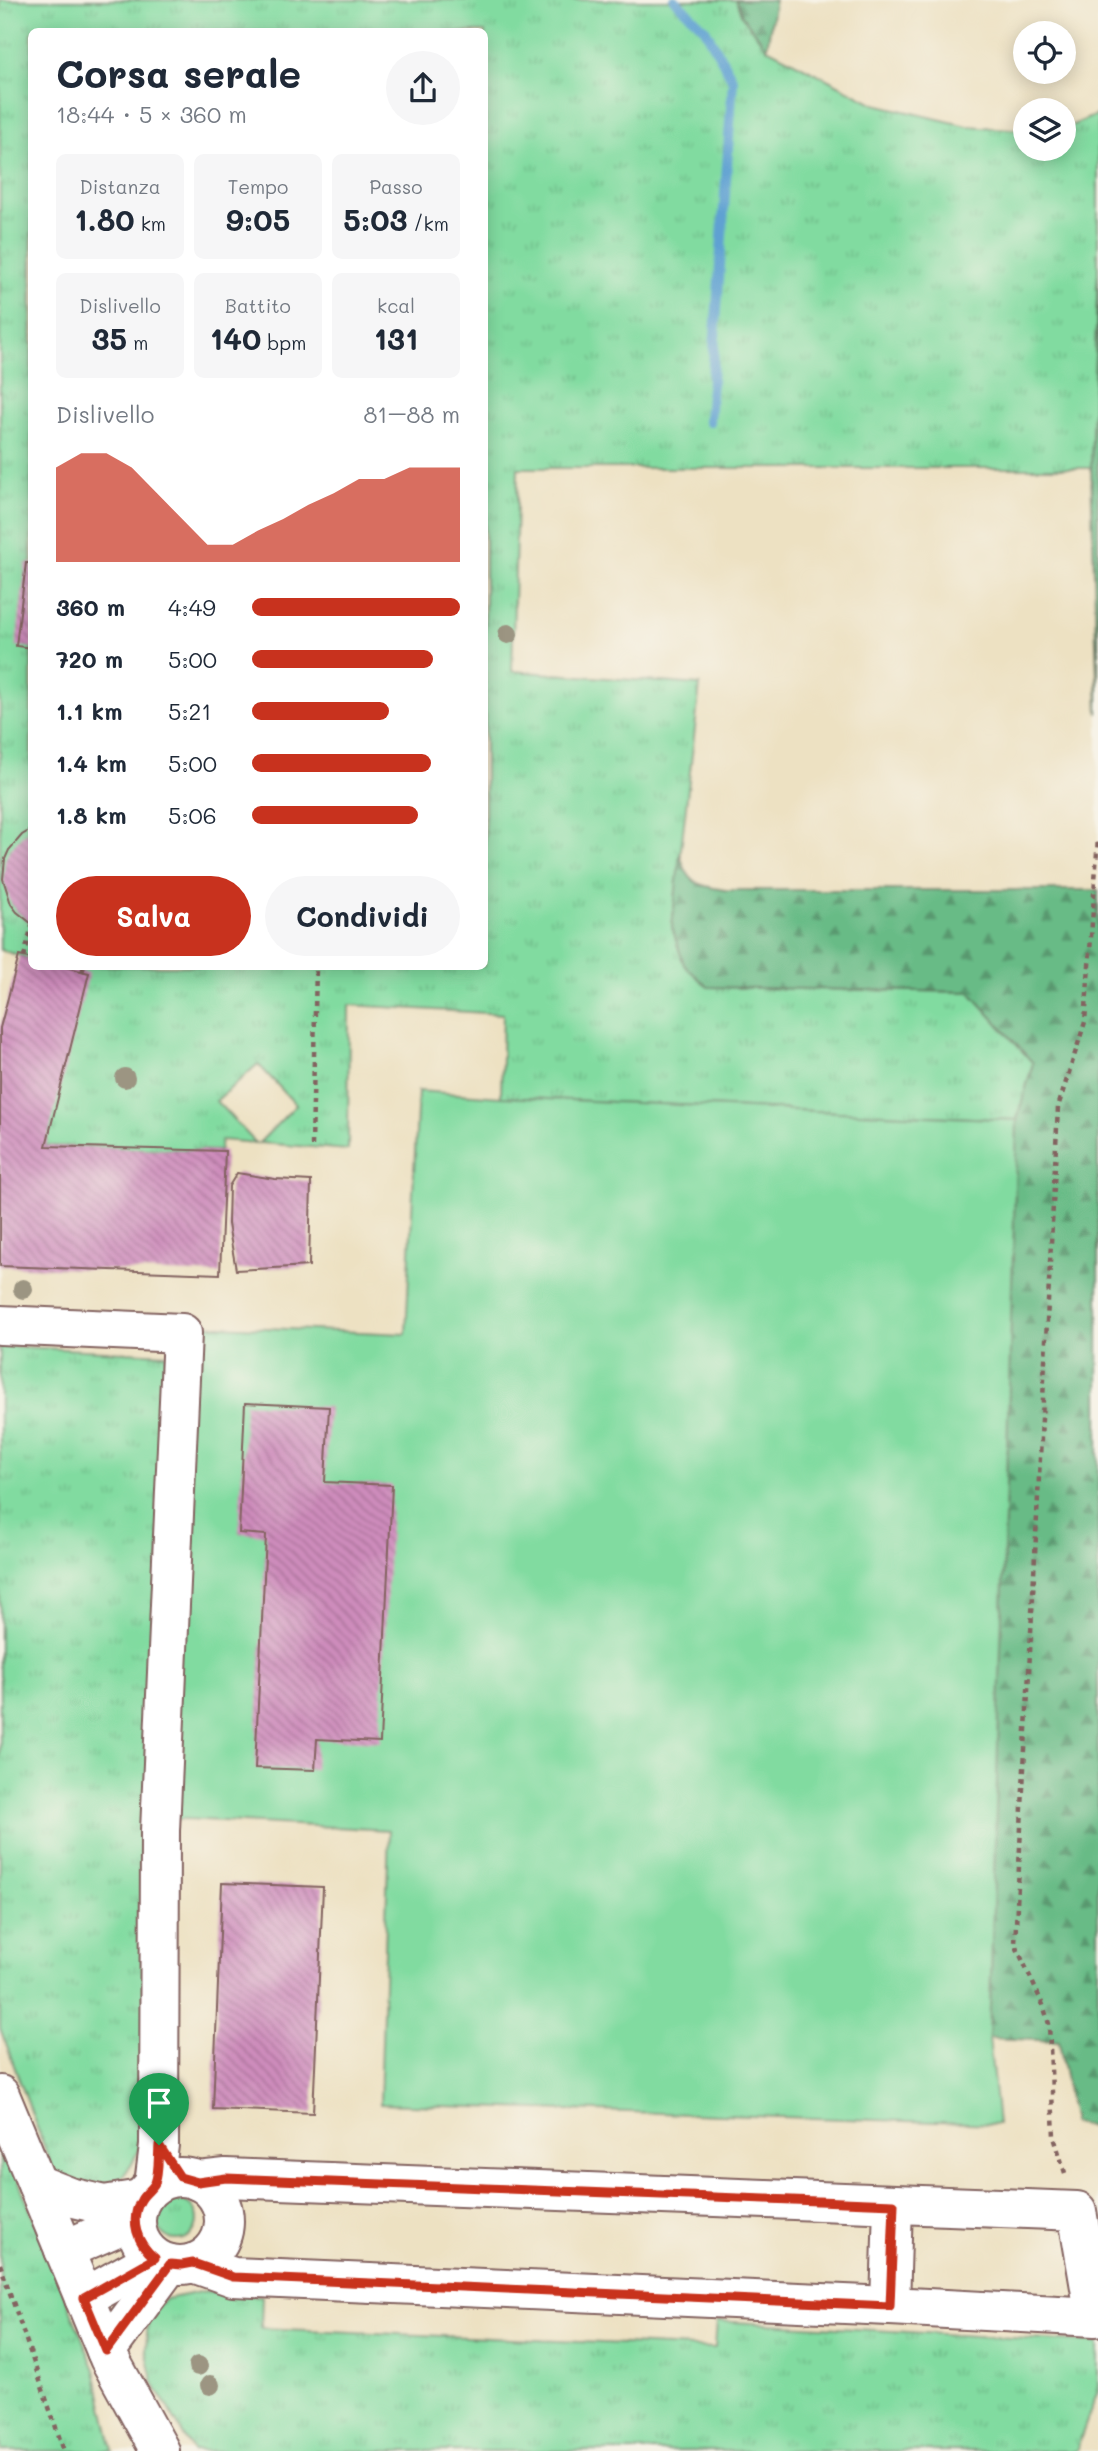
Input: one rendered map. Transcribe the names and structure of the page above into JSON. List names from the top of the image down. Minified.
{"page":{"heading":["Corsa serale","18:44 · 5 × 360 m"],"stats":[["Distanza","1.80 km"],["Tempo","9:05"],["Passo","5:03 /km"],["Dislivello","35 m"],["Battito","140 bpm"],["kcal","131"]],"chart":["Dislivello","81–88 m"],"list":[{"name":"360 m","note":"4:49"},{"name":"720 m","note":"5:00"},{"name":"1.1 km","note":"5:21"},{"name":"1.4 km","note":"5:00"},{"name":"1.8 km","note":"5:06"}],"buttons":["Salva","Condividi"]}}
